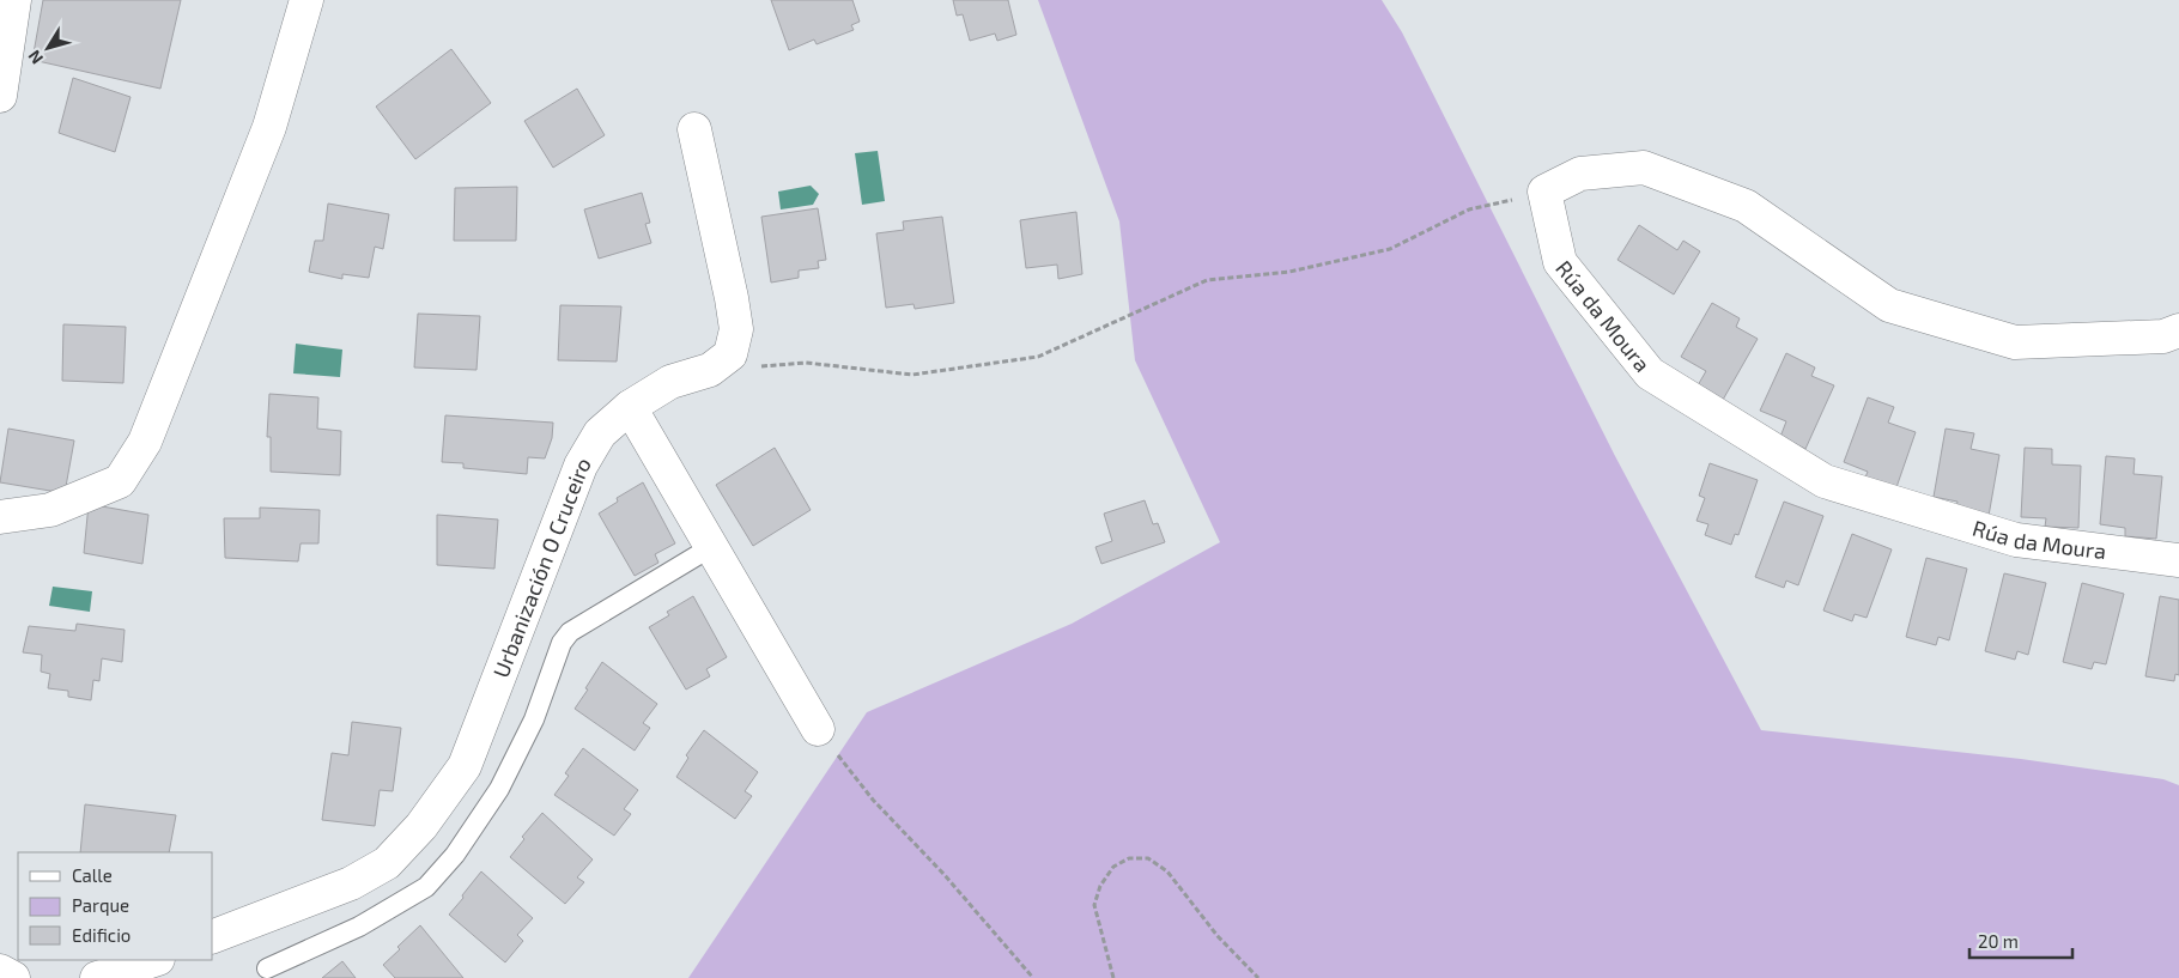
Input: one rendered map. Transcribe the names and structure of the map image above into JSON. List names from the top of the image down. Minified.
{"streets":{"street":["Rúa da Moura","Urbanización O Cruceiro"]},"legend":["Calle","Parque","Edificio"],"scale_bar":"20 m","north":"bottom left"}
